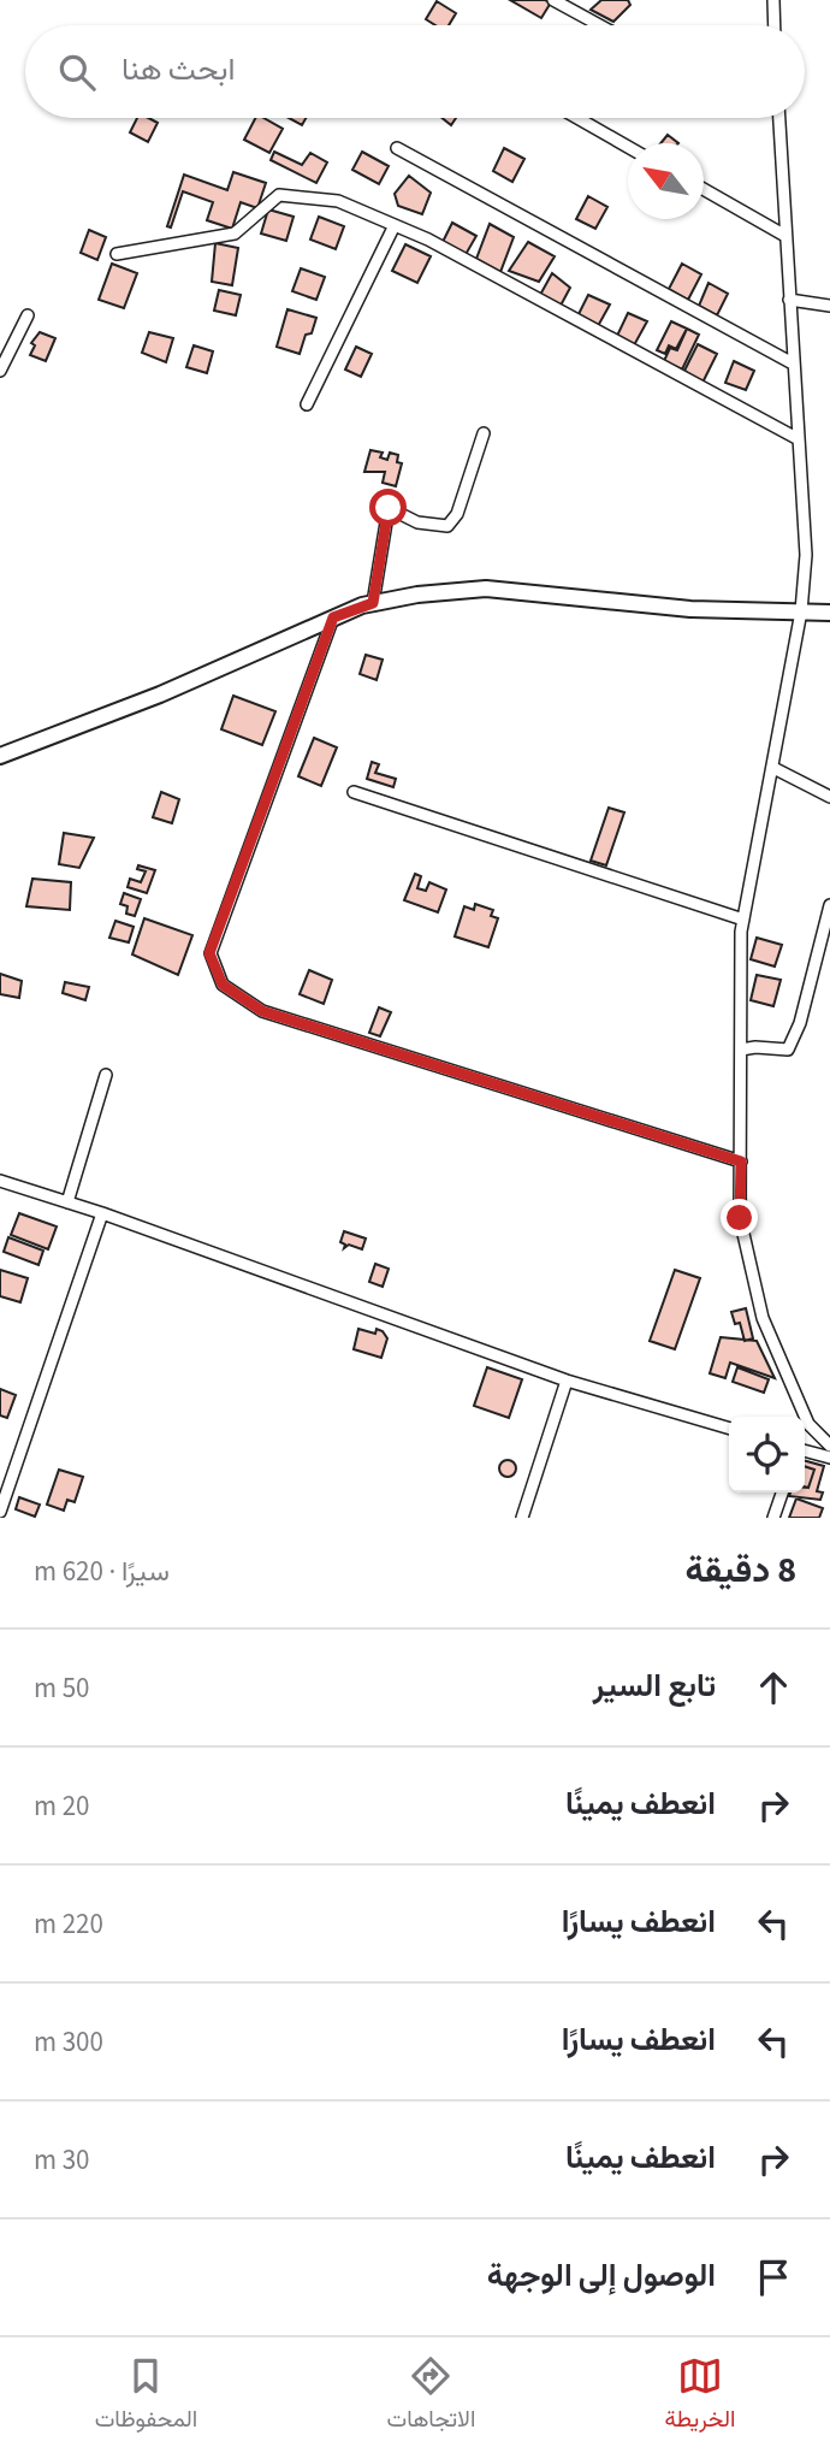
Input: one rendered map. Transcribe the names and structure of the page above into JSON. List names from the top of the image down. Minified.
{"north":"top left","page":{"search":"ابحث هنا","heading":["8 دقيقة","سيرًا · 620 m"],"list":[["تابع السير","50 m"],["انعطف يمينًا","20 m"],["انعطف يسارًا","220 m"],["انعطف يسارًا","300 m"],["انعطف يمينًا","30 m"],"الوصول إلى الوجهة"],"nav":["الخريطة","الاتجاهات","المحفوظات"]}}
